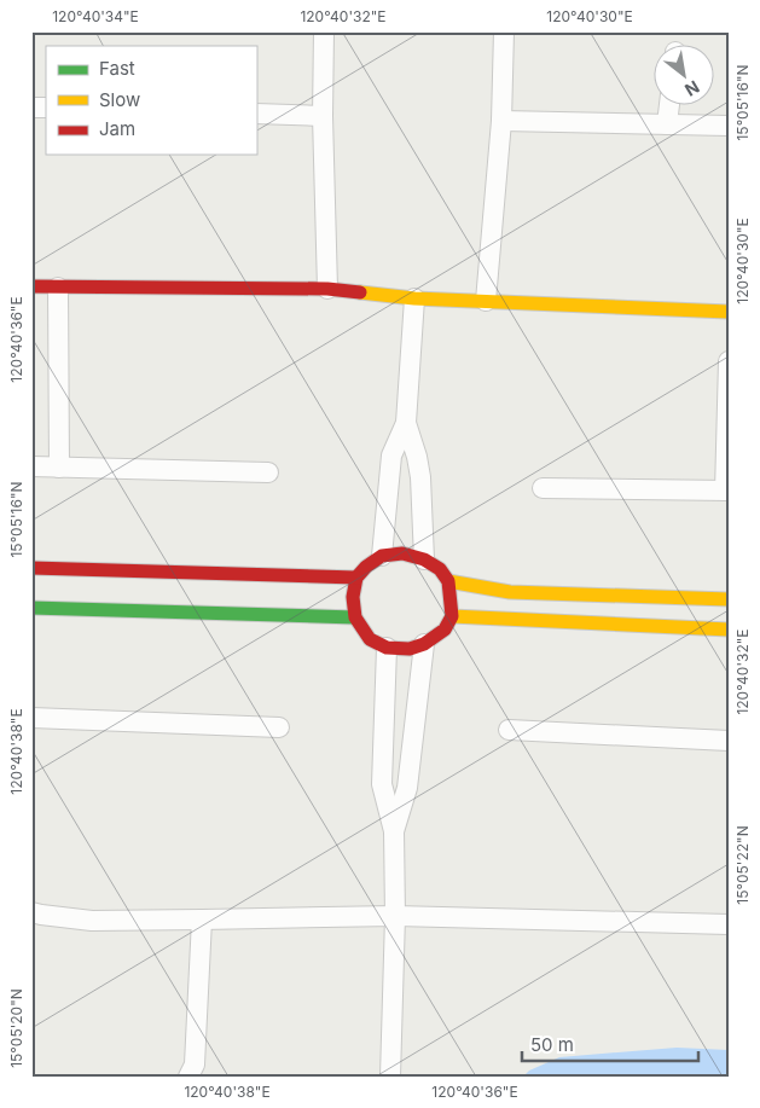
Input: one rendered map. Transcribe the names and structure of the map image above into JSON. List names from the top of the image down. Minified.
{"legend":["Fast","Slow","Jam"],"scale_bar":"50 m","north":"bottom right","coordinates":["120°40'34\"E","120°40'32\"E","120°40'30\"E","15°05'16\"N","120°40'36\"E","120°40'38\"E","15°05'22\"N","15°05'20\"N"]}
